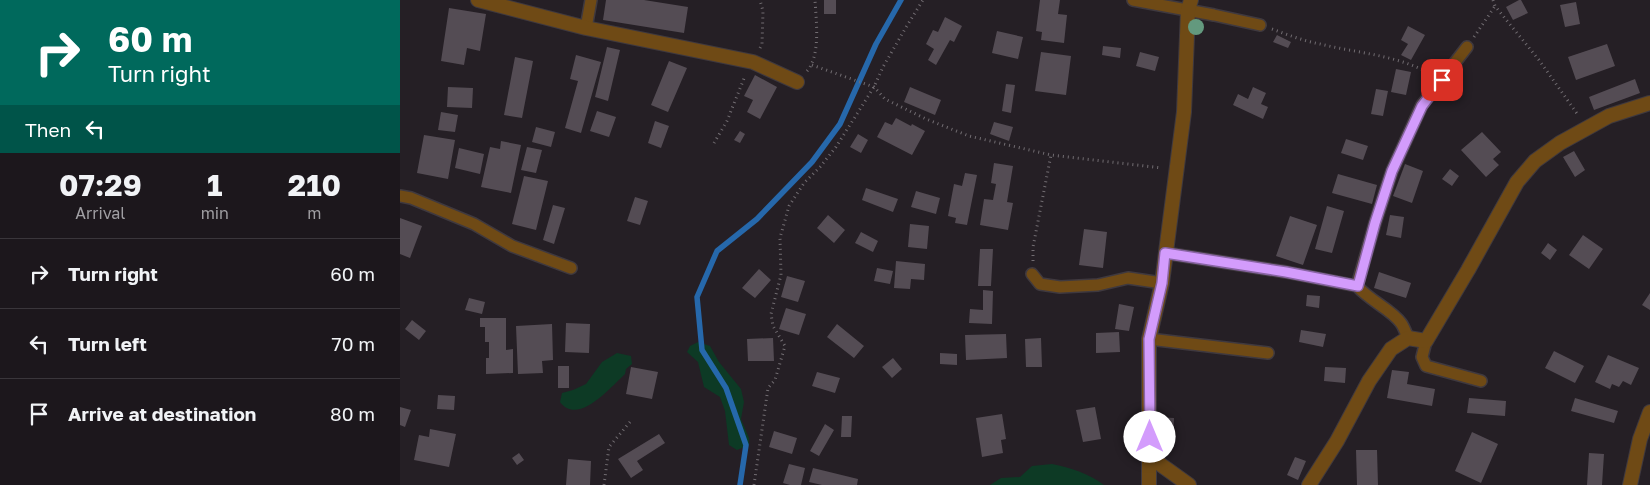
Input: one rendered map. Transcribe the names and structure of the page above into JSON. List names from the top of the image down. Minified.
{"page":{"turn":["60 m","Turn right"],"then":"Then","eta":["07:29","Arrival","1","min","210","m"],"list":[{"name":"Turn right","value":"60 m"},{"name":"Turn left","value":"70 m"},{"name":"Arrive at destination","value":"80 m"}]}}
